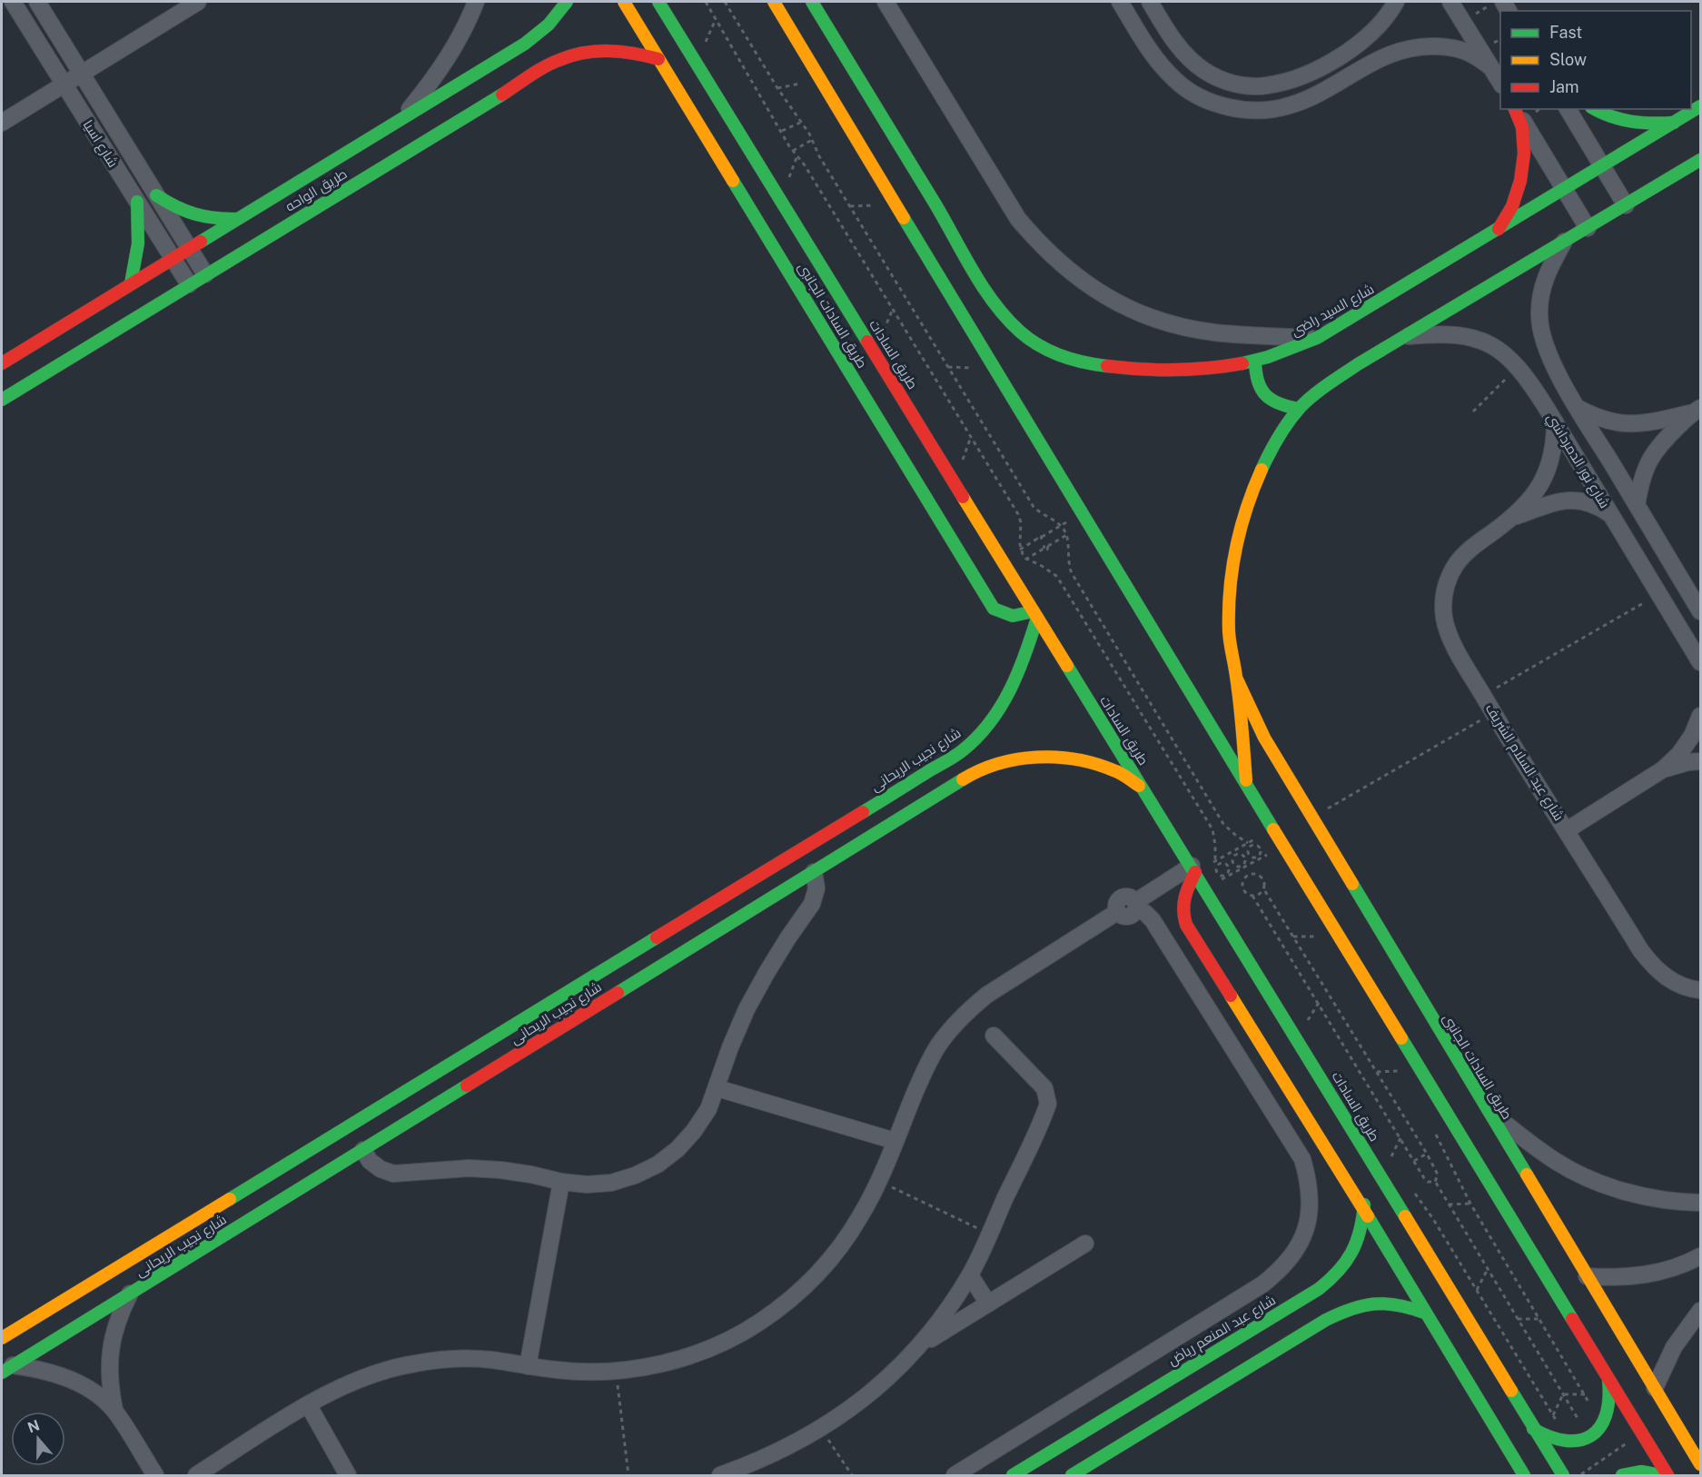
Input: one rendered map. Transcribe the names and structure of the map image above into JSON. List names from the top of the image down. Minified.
{"streets":{"street":["شارع اسيا","طريق الواحه","شارع السيد راضى","طريق السادات الجانبى","طريق السادات","شارع نور الدمرداشي","شارع نجيب الريحانى","شارع عبد السلام الشريف","شارع عبد المنعم رياض"]},"crossings":[["شارع اسيا","طريق الواحه"],["طريق الواحه","طريق السادات الجانبى"],["طريق السادات الجانبى","طريق السادات"],["طريق السادات الجانبى","شارع نجيب الريحانى"],["طريق السادات","شارع نجيب الريحانى"],["شارع نور الدمرداشي","شارع عبد السلام الشريف"]],"legend":["Fast","Slow","Jam"],"north":"top"}
